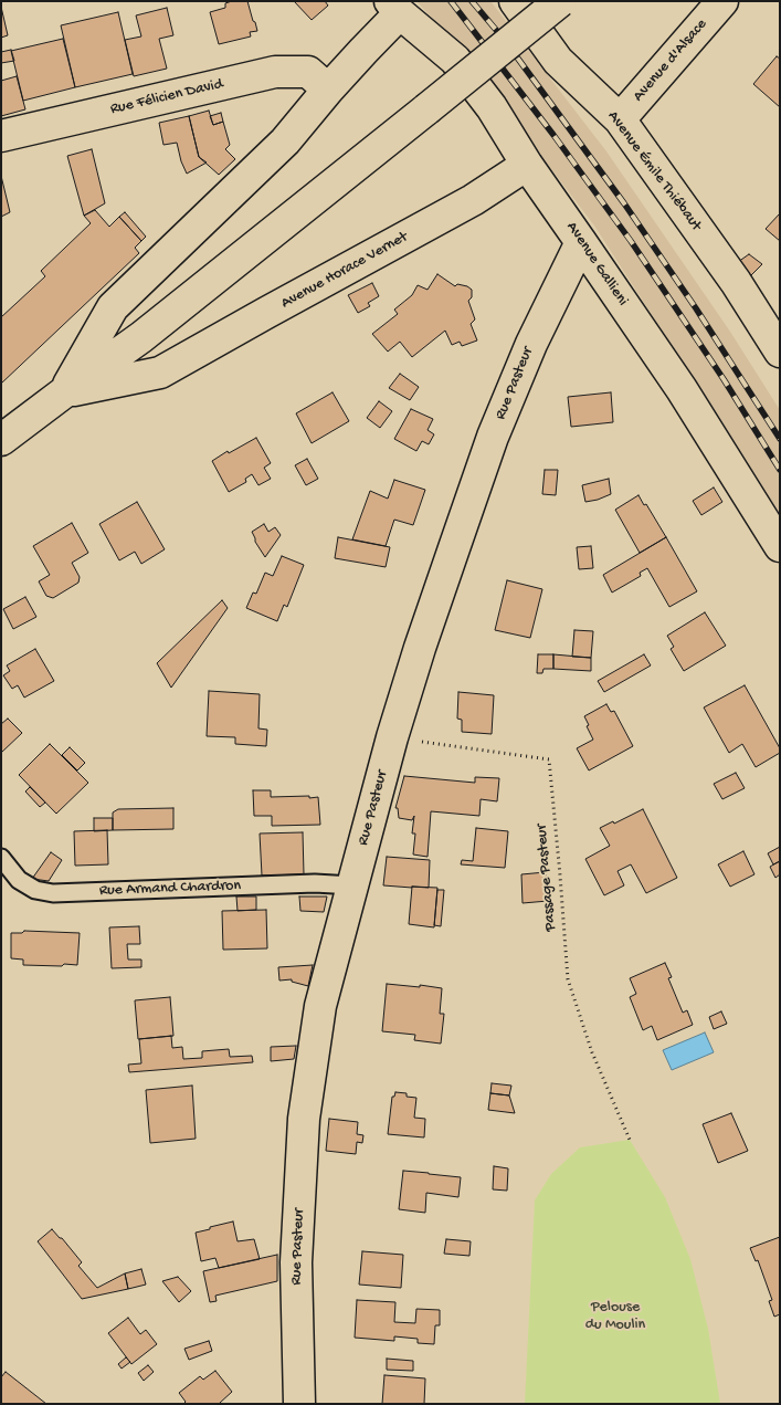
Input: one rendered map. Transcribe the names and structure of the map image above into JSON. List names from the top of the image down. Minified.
{"streets":{"street":["Avenue d'Alsace","Rue Félicien David","Avenue Émile Thiébaut","Avenue Gallieni","Avenue Horace Vernet","Rue Pasteur"],"lane":["Rue Armand Chardron"],"path":["Passage Pasteur"]},"crossings":[["Avenue d'Alsace","Avenue Émile Thiébaut"],["Rue Félicien David","Avenue Horace Vernet"],["Avenue Gallieni","Avenue Horace Vernet"],["Avenue Gallieni","Rue Pasteur"],["Rue Pasteur","Passage Pasteur"],["Rue Pasteur","Rue Armand Chardron"]],"parks":["Pelouse du Moulin"]}
